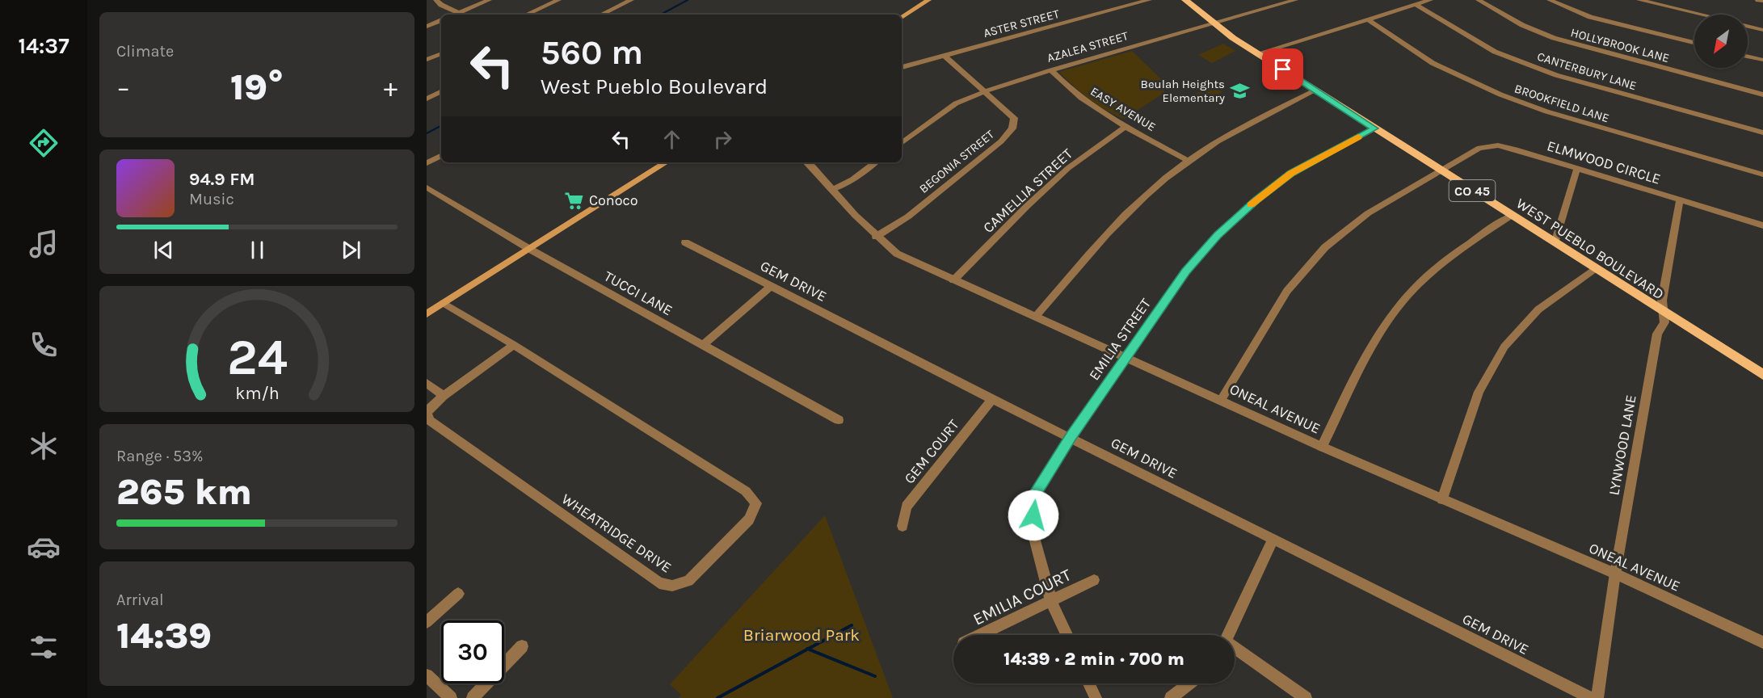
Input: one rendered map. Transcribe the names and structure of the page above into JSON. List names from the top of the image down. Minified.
{"streets":{"main road":["CO 45","WEST PUEBLO BOULEVARD"],"street":["ASTER STREET","HOLLYBROOK LANE","AZALEA STREET","CANTERBURY LANE","BROOKFIELD LANE","EASY AVENUE","BEGONIA STREET","ELMWOOD CIRCLE","CAMELLIA STREET","GEM DRIVE","TUCCI LANE","EMILIA STREET","ONEAL AVENUE","LYNWOOD LANE","GEM COURT","WHEATRIDGE DRIVE","EMILIA COURT"]},"crossings":[["ASTER STREET","BEGONIA STREET"],["AZALEA STREET","EASY AVENUE"],["AZALEA STREET","BEGONIA STREET"],["AZALEA STREET","WEST PUEBLO BOULEVARD"],["EASY AVENUE","CAMELLIA STREET"],["BEGONIA STREET","ONEAL AVENUE"],["ELMWOOD CIRCLE","WEST PUEBLO BOULEVARD"],["ELMWOOD CIRCLE","ONEAL AVENUE"],["ELMWOOD CIRCLE","LYNWOOD LANE"],["CAMELLIA STREET","ONEAL AVENUE"],["WEST PUEBLO BOULEVARD","EMILIA STREET"],["WEST PUEBLO BOULEVARD","LYNWOOD LANE"],["GEM DRIVE","EMILIA STREET"],["GEM DRIVE","GEM COURT"],["EMILIA STREET","ONEAL AVENUE"],["EMILIA STREET","EMILIA COURT"],["ONEAL AVENUE","LYNWOOD LANE"]],"parks":["Briarwood Park"],"places":{"school or university":["Beulah Heights Elementary"],"supermarket":["Conoco"]},"north":"bottom left","page":{"tabs":"14:37","tile":["Climate",["Range · 53%","265 km"],["Arrival","14:39"]],"turn":["560 m","West Pueblo Boulevard"],"heat":["−","19°","+"],"song":["94.9 FM","Music"],"limit":"30","trip":"14:39 · 2 min · 700 m","gauge":["24","km/h"]}}
